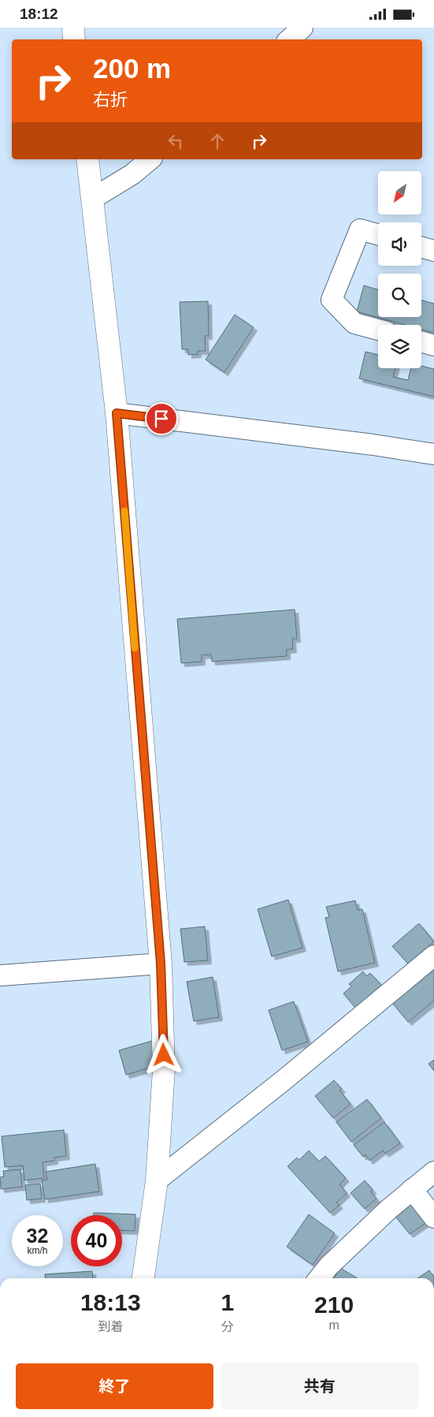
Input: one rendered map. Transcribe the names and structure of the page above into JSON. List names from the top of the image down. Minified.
{"north":"bottom left","page":{"status":"18:12","turn":["200 m","右折"],"speed":"32 km/h","limit":"40","eta":["18:13","到着","1","分","210","m"],"buttons":["終了","共有"]}}
